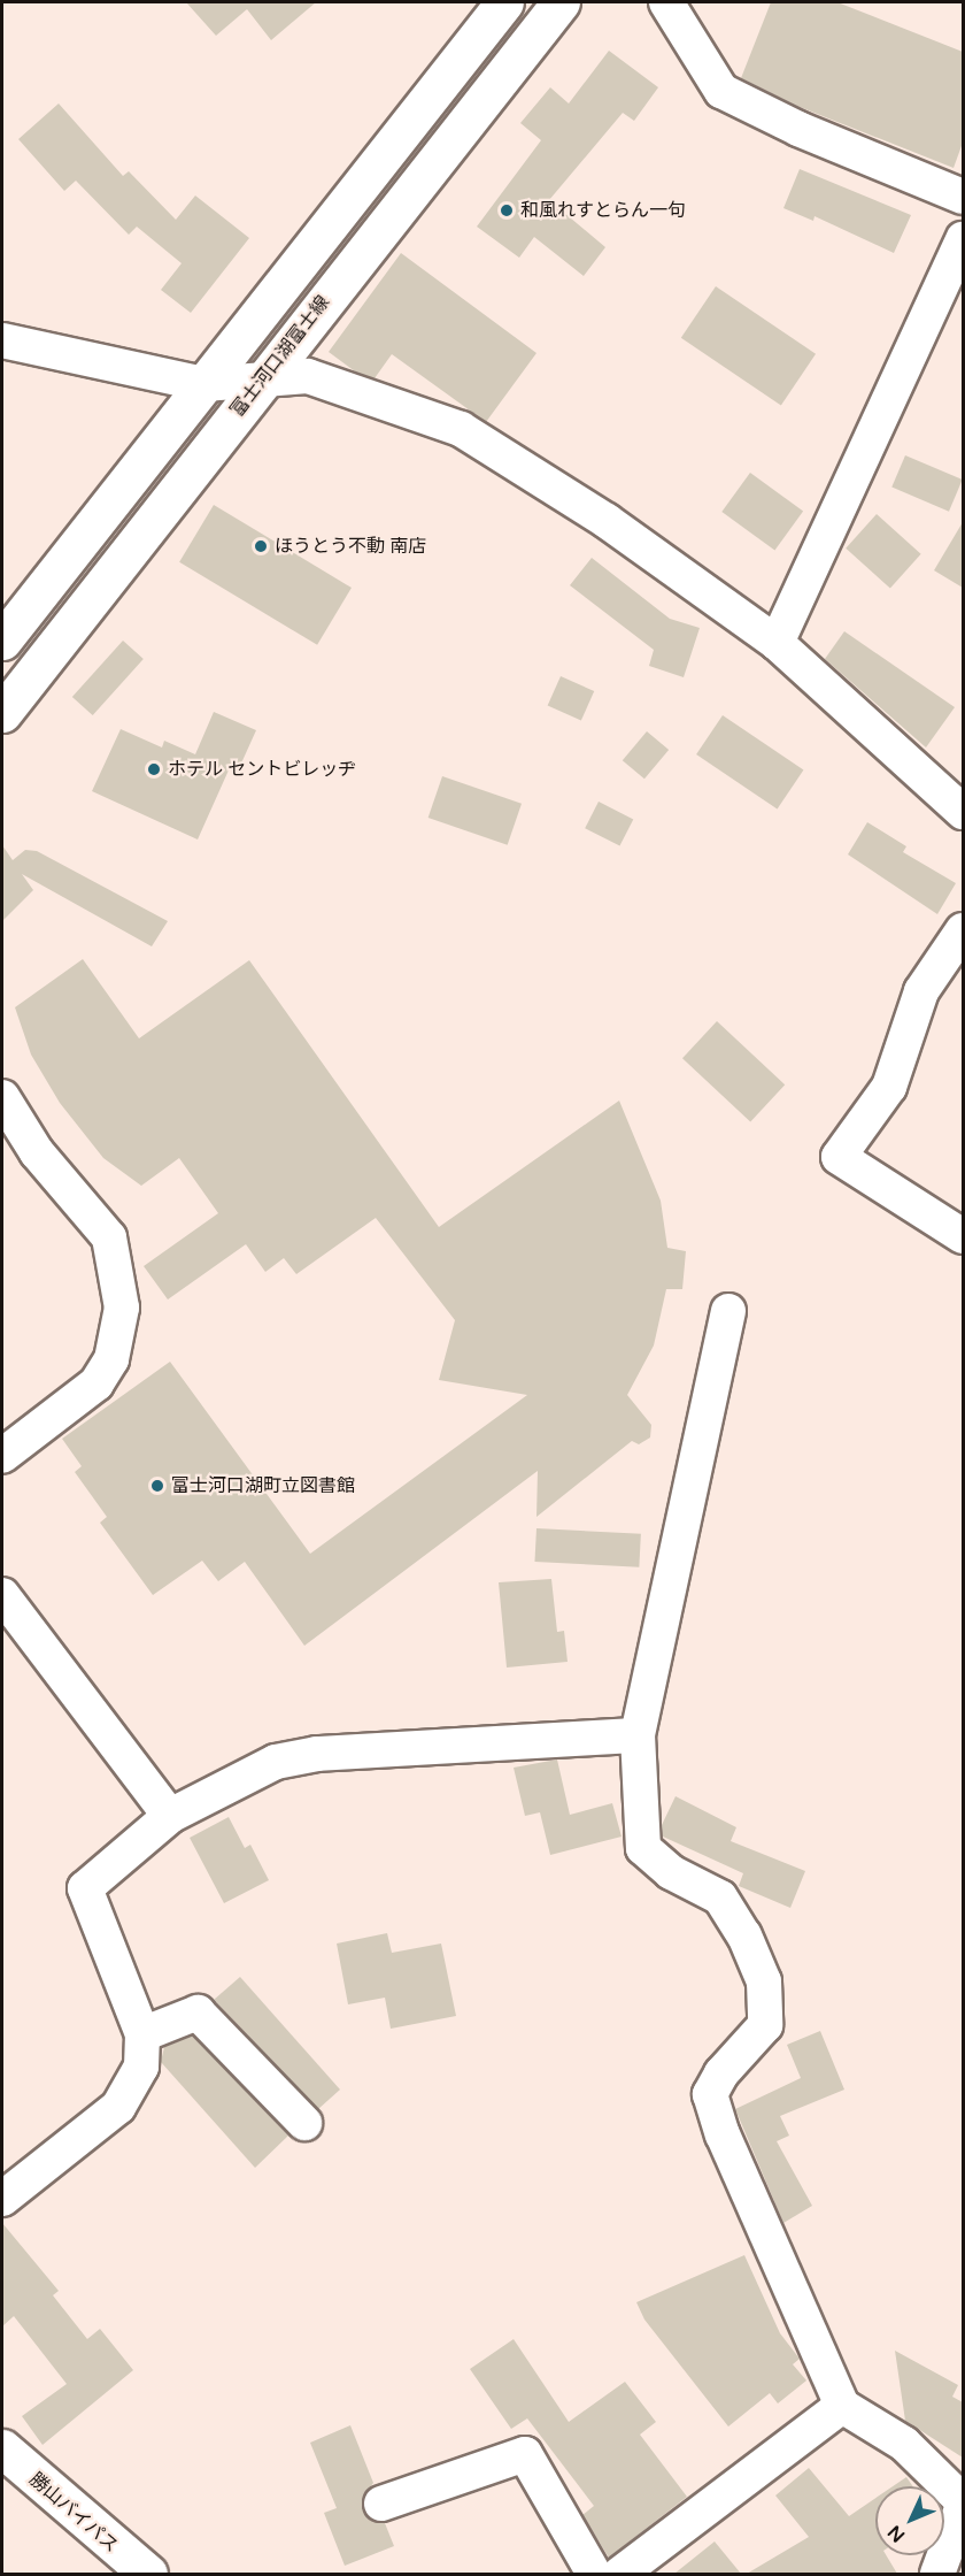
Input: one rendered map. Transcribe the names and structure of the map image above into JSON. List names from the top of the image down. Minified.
{"streets":{"main road":["富士河口湖富士線","勝山バイパス"]},"places":["和風れすとらん一句","ほうとう不動 南店","ホテル セントビレッヂ","富士河口湖町立図書館"],"north":"bottom left"}
